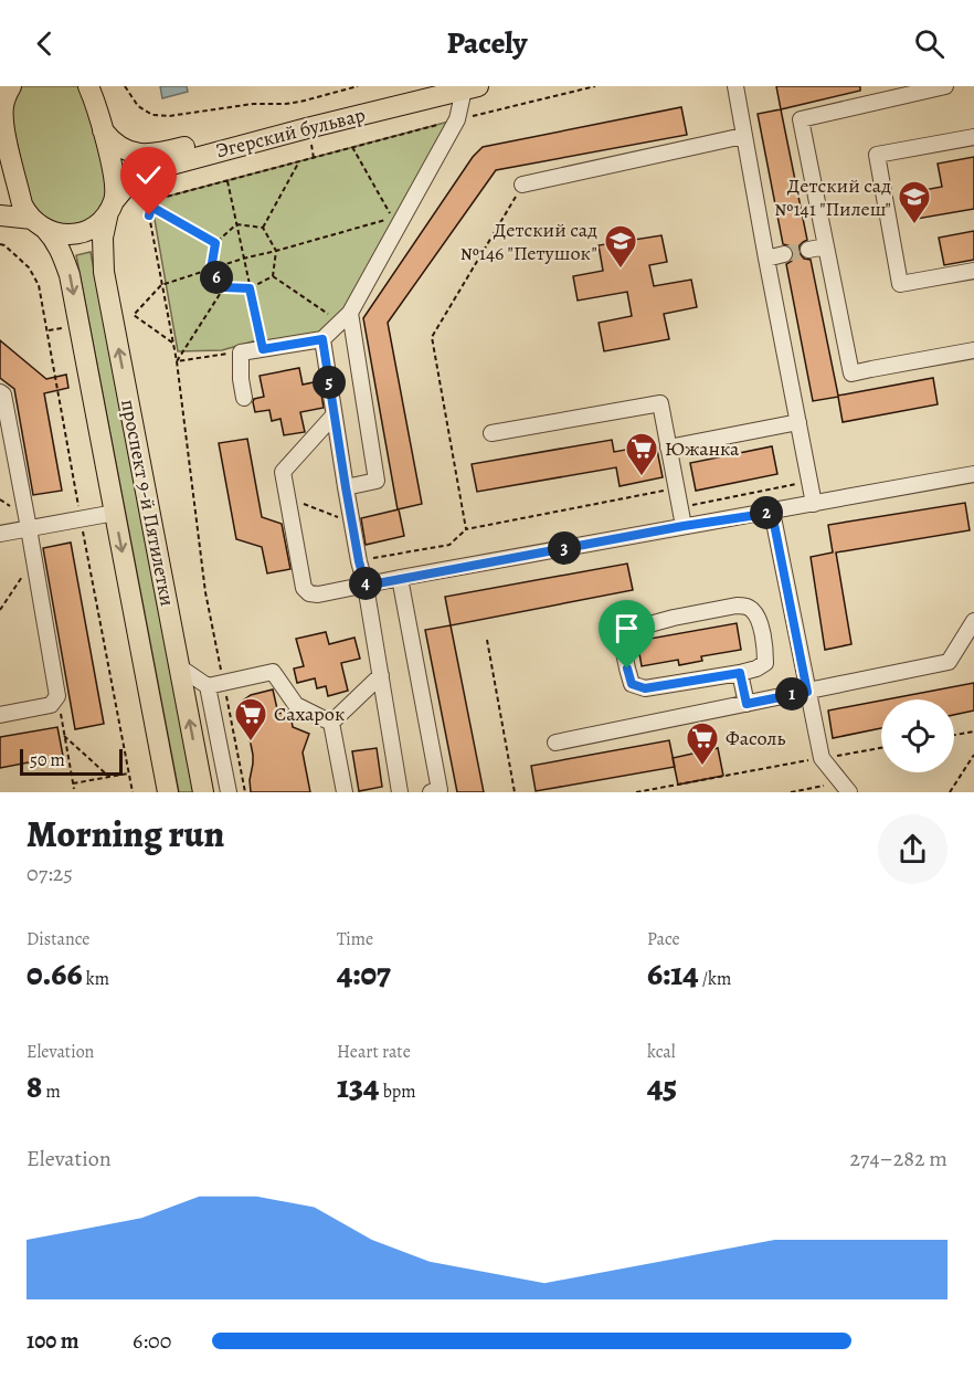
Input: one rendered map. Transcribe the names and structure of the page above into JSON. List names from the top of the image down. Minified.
{"streets":{"main road":["Эгерский бульвар","проспект 9-й Пятилетки"]},"crossings":[["Эгерский бульвар","проспект 9-й Пятилетки"]],"places":{"school or university":["Детский сад №141 \"Пилеш\"","Детский сад №146 \"Петушок\""],"supermarket":["Южанка","Сахарок","Фасоль"]},"scale_bar":"50 m","page":{"header":"Pacely","pins":["6","5","2","3","4","1"],"scale":"50 m","heading":["Morning run","07:25"],"stats":[["Distance","0.66 km"],["Time","4:07"],["Pace","6:14 /km"],["Elevation","8 m"],["Heart rate","134 bpm"],["kcal","45"]],"chart":["Elevation","274–282 m"],"list":[{"name":"100 m","note":"6:00"}]}}
